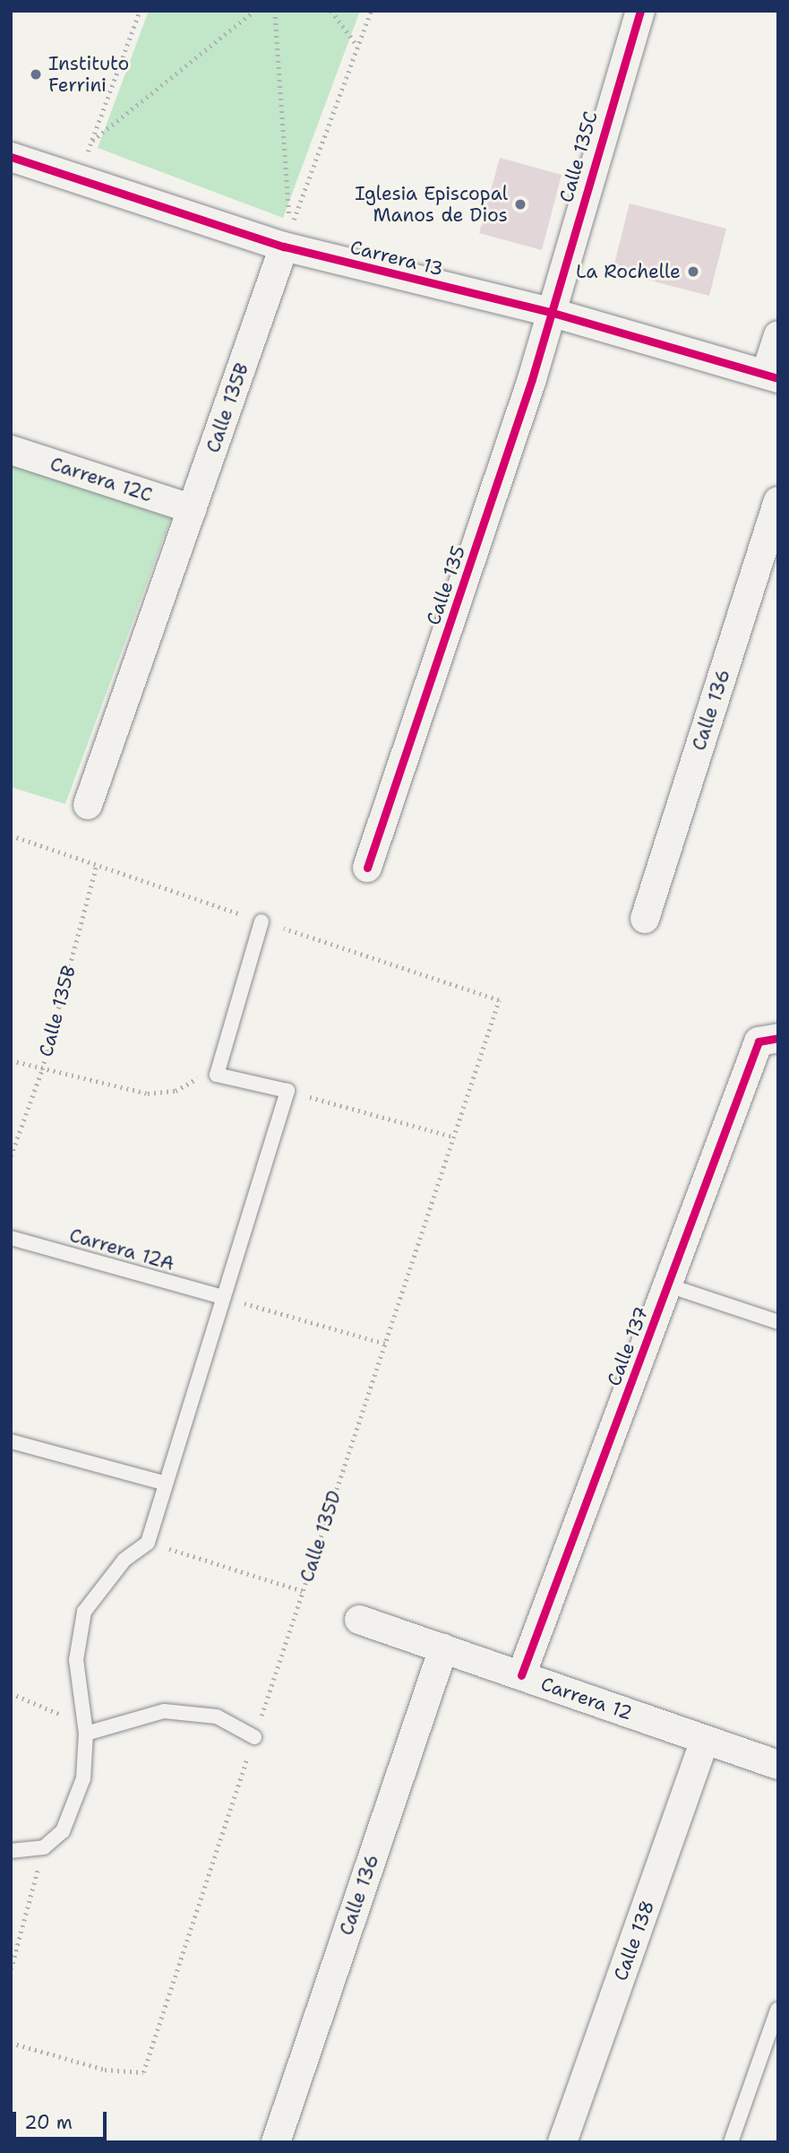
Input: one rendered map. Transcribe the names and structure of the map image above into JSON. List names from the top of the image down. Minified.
{"streets":{"street":["Calle 135C","Carrera 13","Calle 135B","Carrera 12C","Calle 135","Calle 136","Calle 137","Carrera 12","Calle 138"],"lane":["Carrera 12A"],"path":["Calle 135D"]},"crossings":[["Calle 135C","Carrera 13"],["Calle 135C","Calle 135"],["Carrera 13","Calle 135B"],["Carrera 13","Calle 135"],["Calle 135B","Carrera 12C"],["Calle 136","Carrera 12"],["Calle 137","Carrera 12"],["Carrera 12","Calle 138"]],"places":["Instituto Ferrini","Iglesia Episcopal Manos de Dios","La Rochelle"],"scale_bar":"20 m"}
